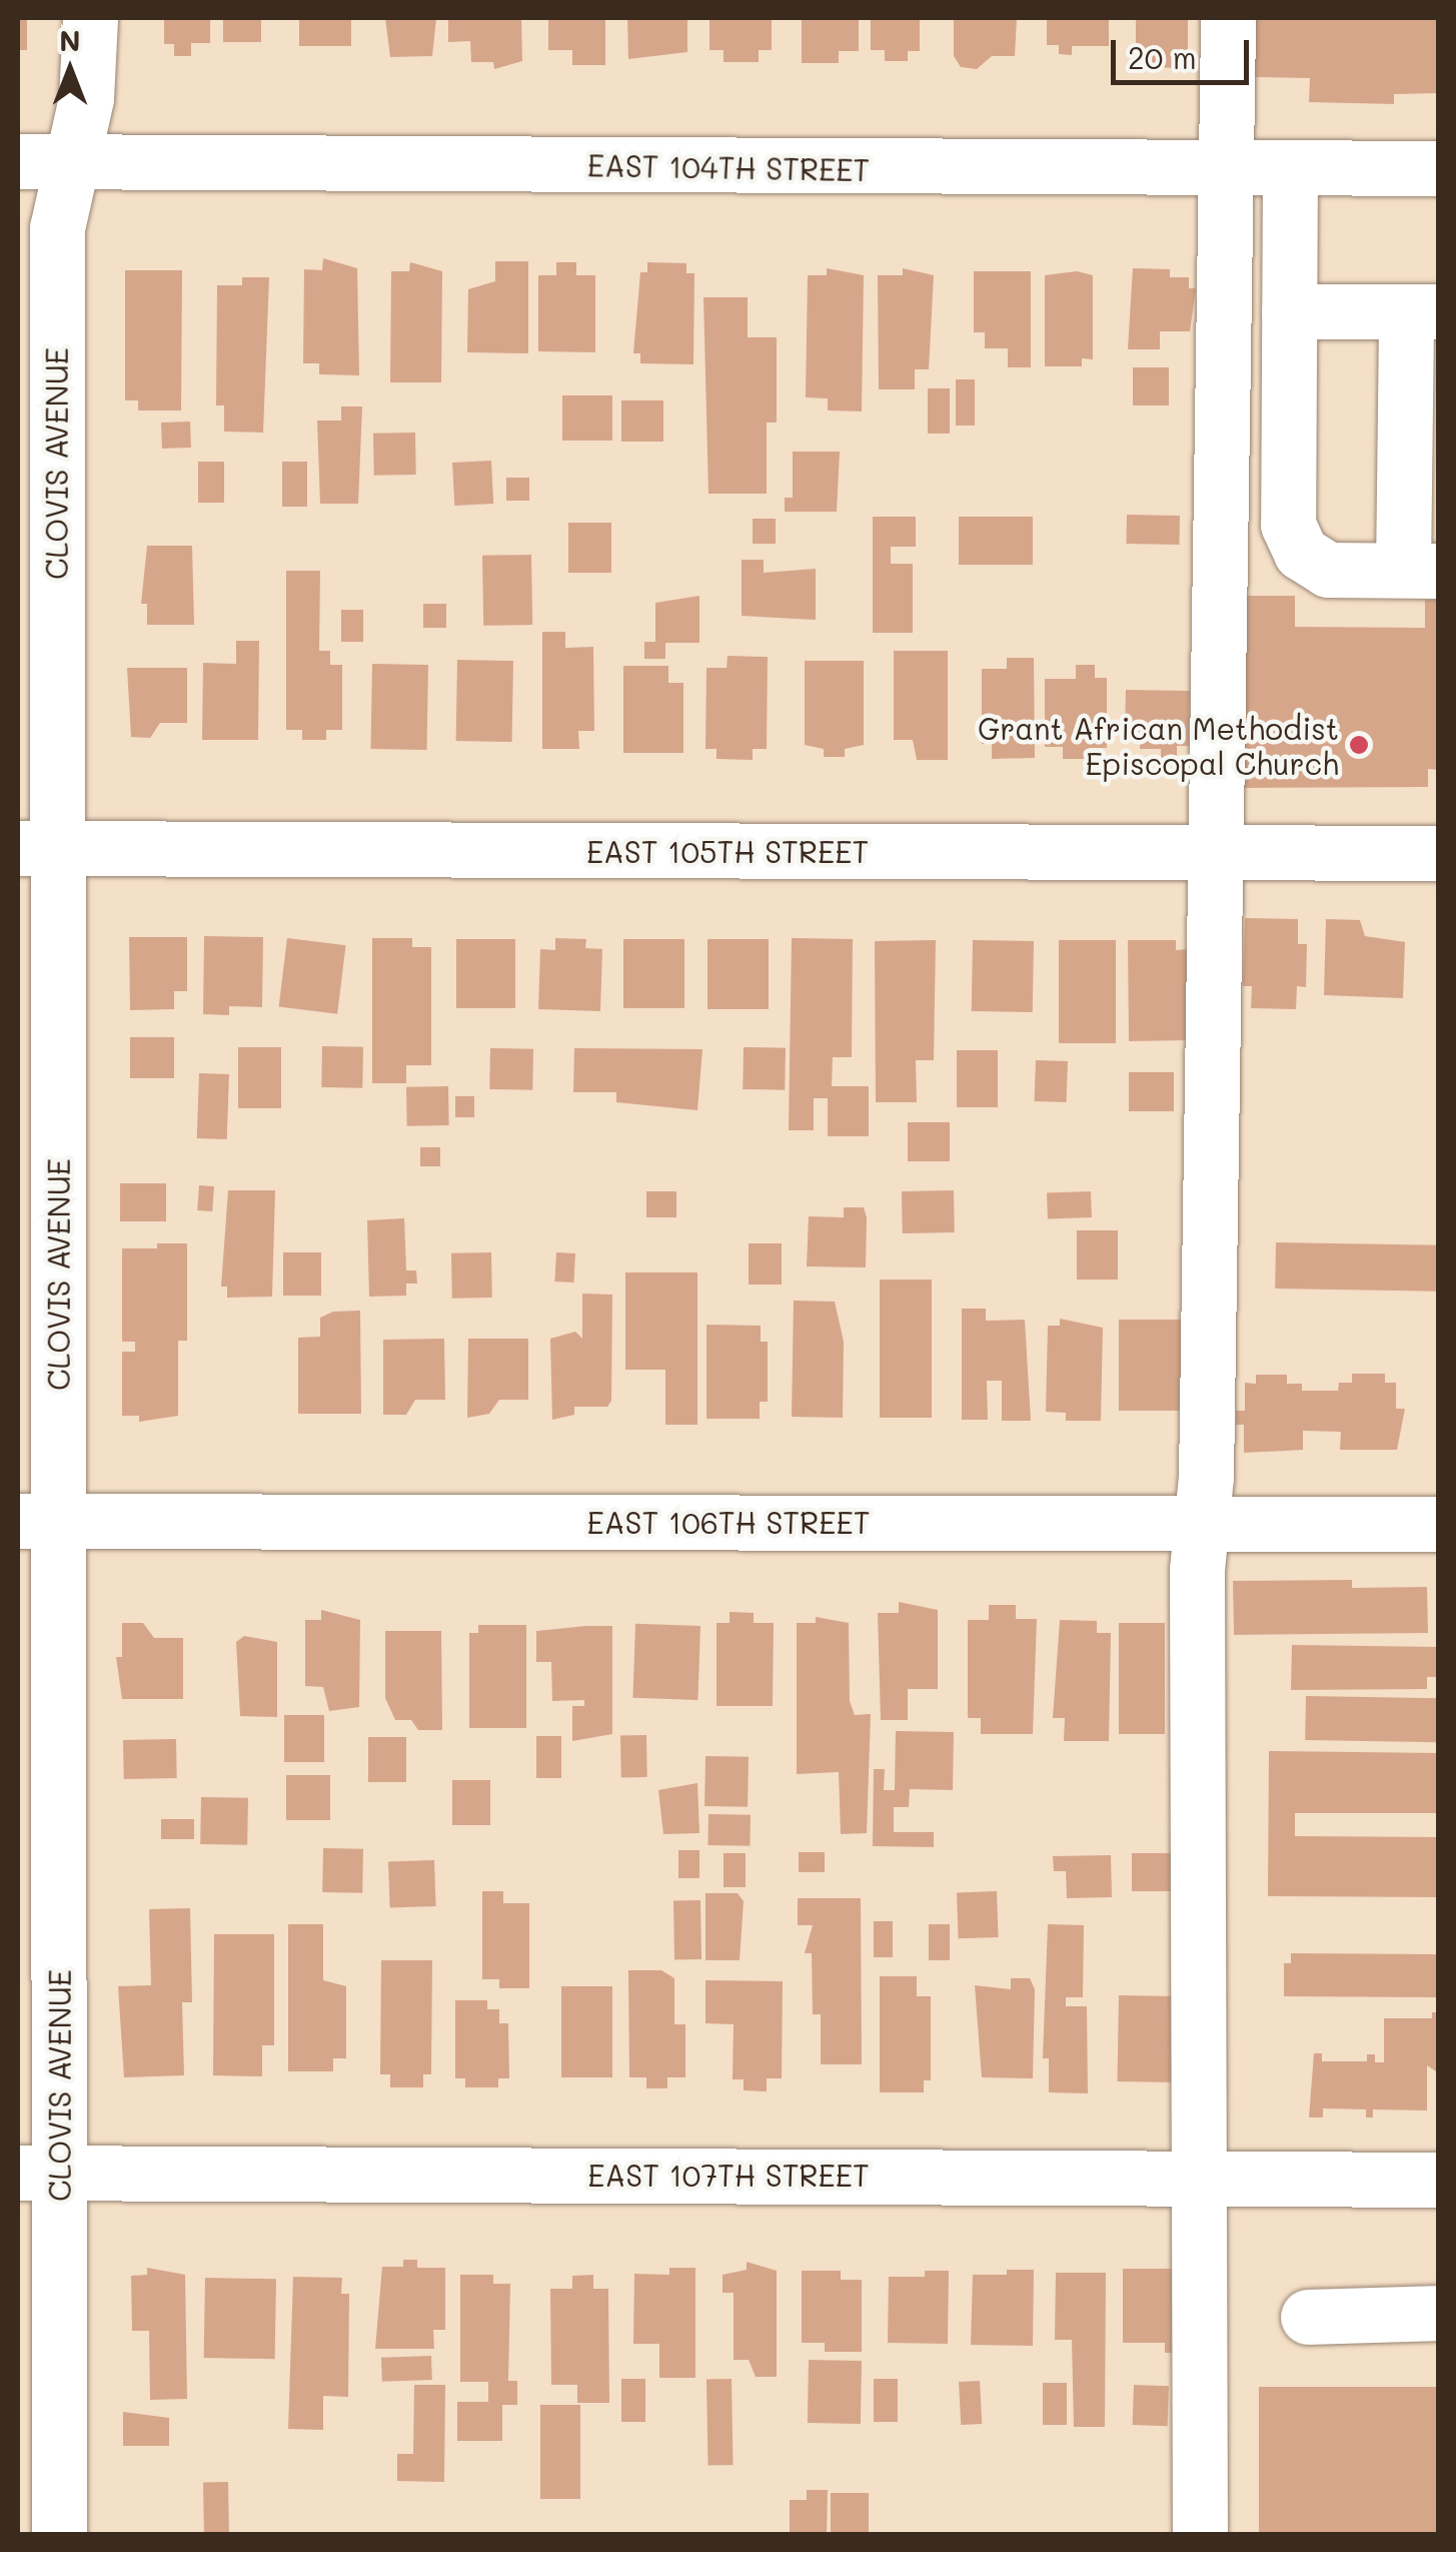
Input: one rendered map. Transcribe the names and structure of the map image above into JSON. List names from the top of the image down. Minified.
{"streets":{"street":["EAST 104TH STREET","CLOVIS AVENUE","EAST 105TH STREET","EAST 106TH STREET","EAST 107TH STREET"]},"crossings":[["EAST 104TH STREET","CLOVIS AVENUE"],["CLOVIS AVENUE","EAST 105TH STREET"],["CLOVIS AVENUE","EAST 106TH STREET"],["CLOVIS AVENUE","EAST 107TH STREET"]],"places":["Grant African Methodist Episcopal Church"],"scale_bar":"20 m","north":"top"}
